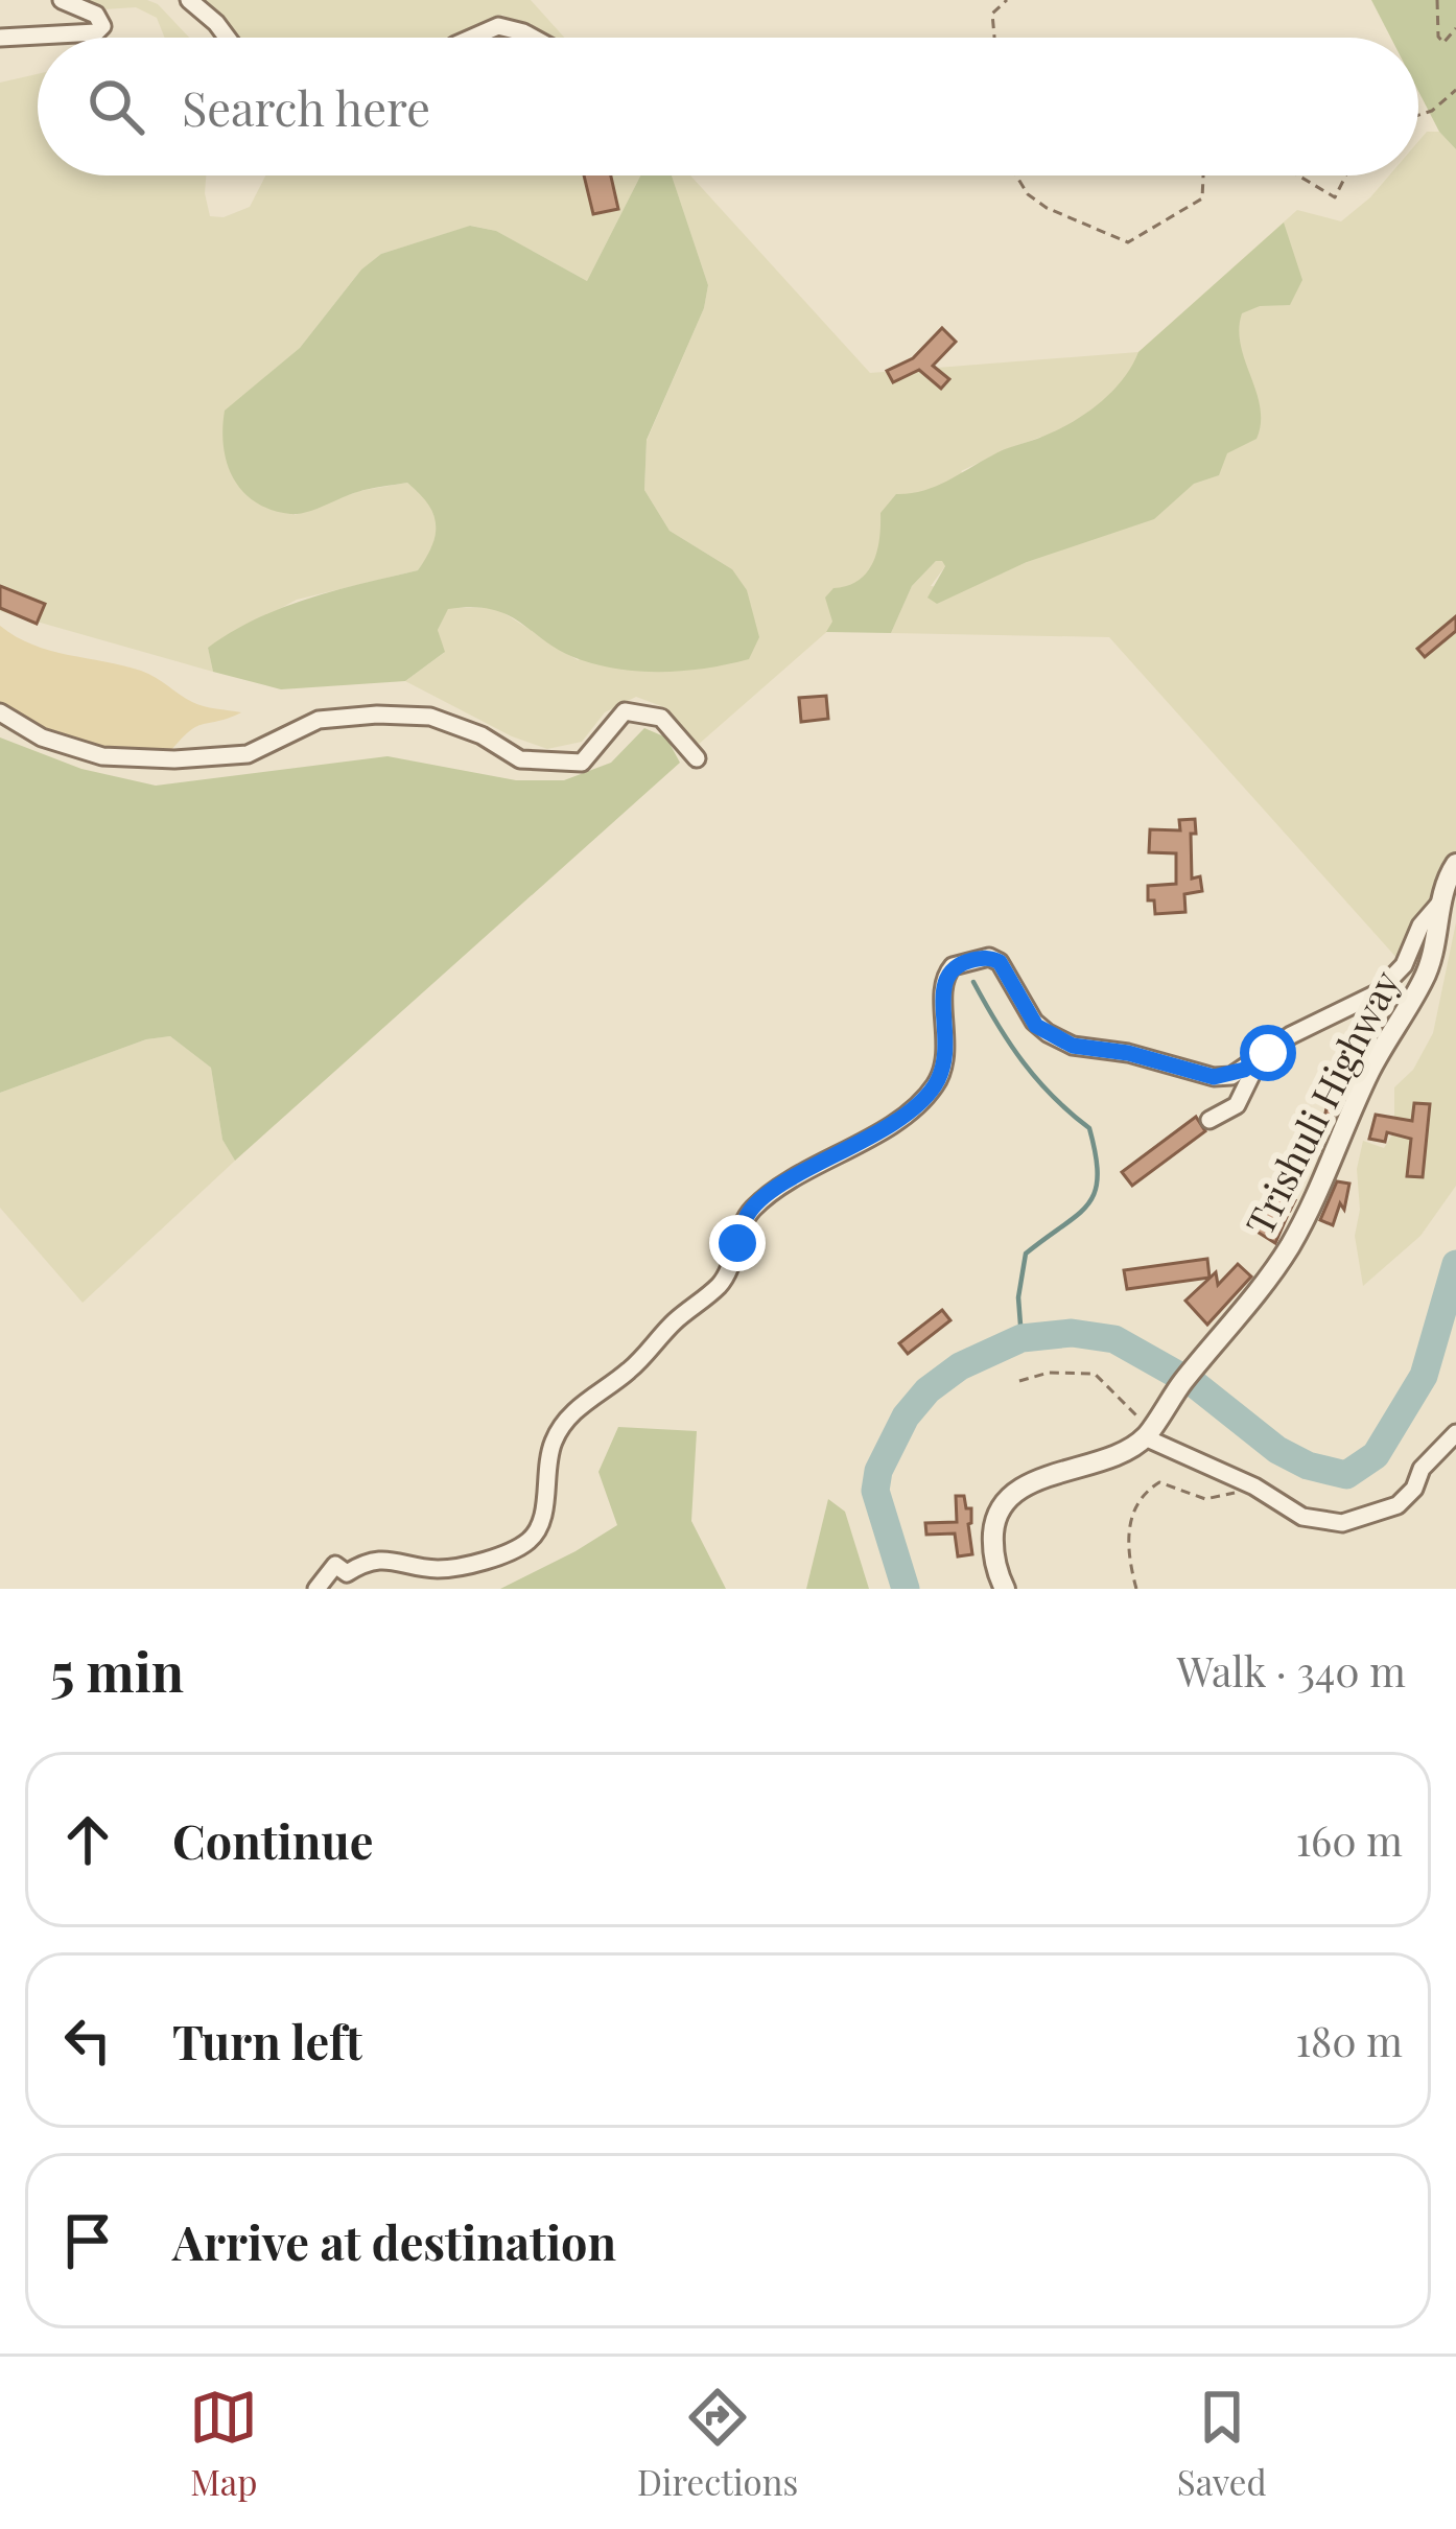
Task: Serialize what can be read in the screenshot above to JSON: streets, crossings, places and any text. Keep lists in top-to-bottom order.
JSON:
{
  "streets": {
    "street": ["Trishuli Highway"]
  },
  "page": {
    "search": "Search here",
    "heading": ["5 min", "Walk · 340 m"],
    "list": [
      ["Continue", "160 m"],
      ["Turn left", "180 m"],
      "Arrive at destination"
    ],
    "nav": ["Map", "Directions", "Saved"]
  }
}
